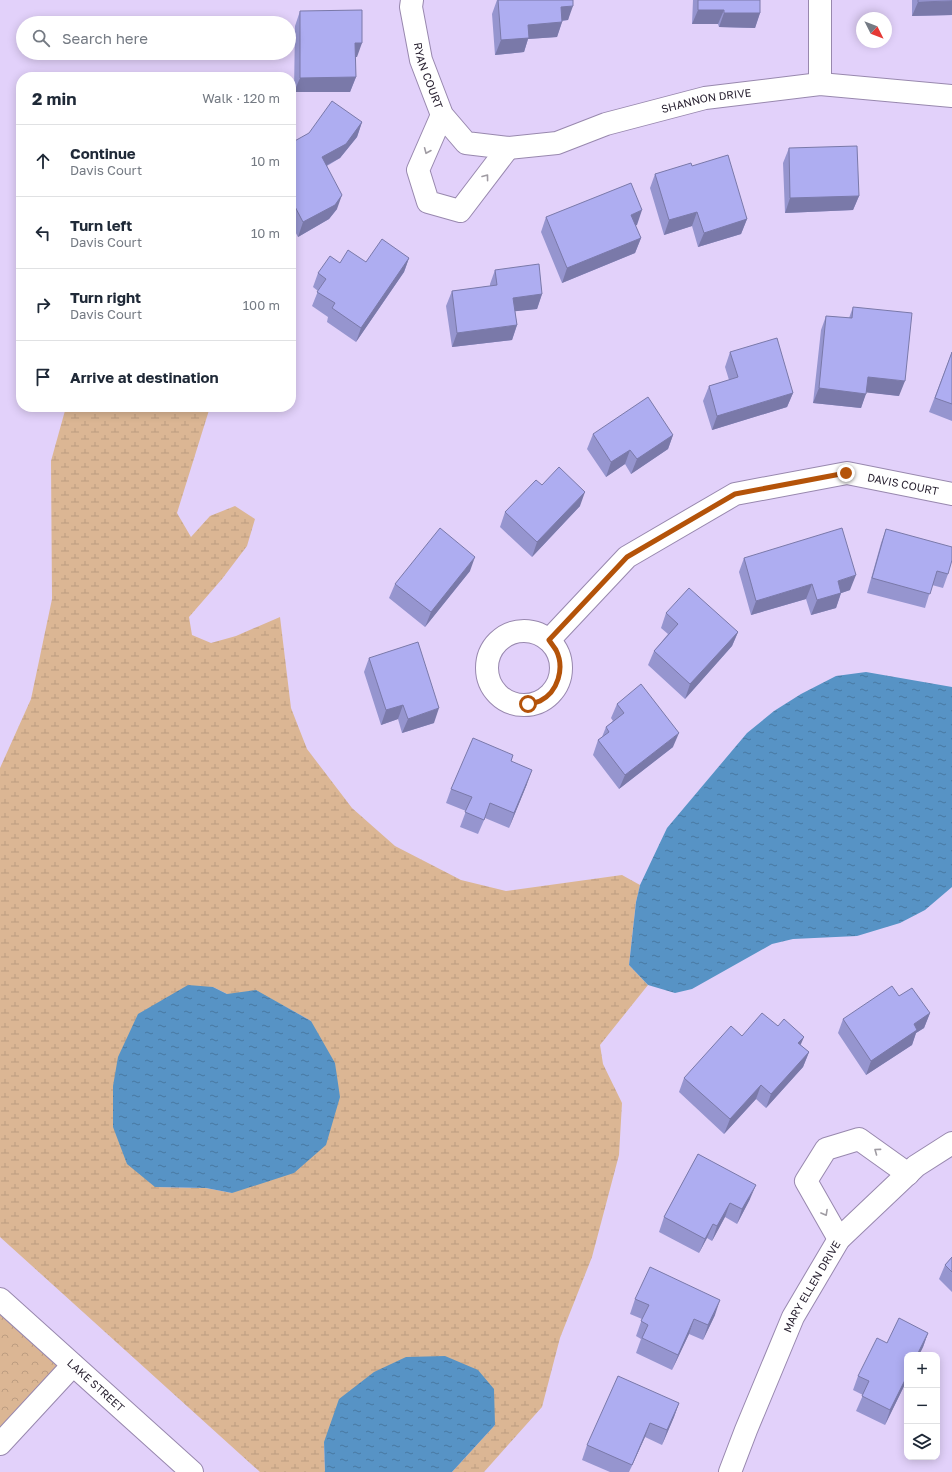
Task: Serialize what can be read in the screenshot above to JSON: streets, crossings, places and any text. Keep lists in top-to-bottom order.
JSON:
{
  "streets": {
    "street": [
      "RYAN COURT",
      "SHANNON DRIVE",
      "DAVIS COURT",
      "MARY ELLEN DRIVE",
      "LAKE STREET"
    ]
  },
  "crossings": [
    ["RYAN COURT", "SHANNON DRIVE"]
  ],
  "north": "bottom right",
  "page": {
    "search": "Search here",
    "heading": ["2 min", "Walk · 120 m"],
    "list": [
      ["Continue", "Davis Court", "10 m"],
      ["Turn left", "Davis Court", "10 m"],
      ["Turn right", "Davis Court", "100 m"],
      "Arrive at destination"
    ],
    "map_buttons": ["+", "−"]
  }
}
